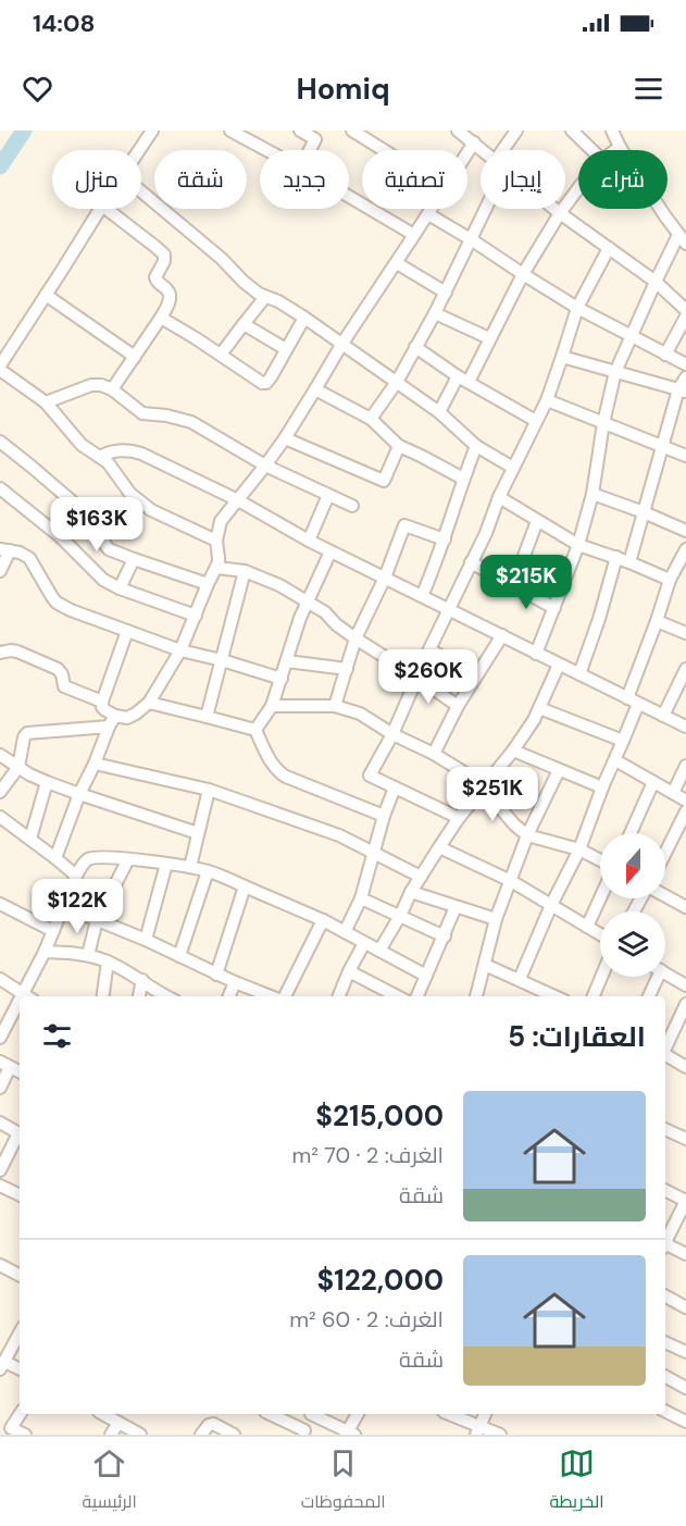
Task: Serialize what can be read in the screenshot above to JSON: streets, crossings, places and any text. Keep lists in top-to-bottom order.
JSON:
{
  "north": "bottom",
  "page": {
    "status": "14:08",
    "header": "Homiq",
    "chip": [
      "شراء",
      "إيجار",
      "تصفية",
      "جديد",
      "شقة",
      "منزل"
    ],
    "price": [
      "$163K",
      "$215K",
      "$260K",
      "$251K",
      "$122K"
    ],
    "heading": "العقارات: 5",
    "list": [
      {
        "name": "$215,000",
        "note": "الغرف: 2 · 70 m² · شقة"
      },
      {
        "name": "$122,000",
        "note": "الغرف: 2 · 60 m² · شقة"
      }
    ],
    "tabs": ["الخريطة", "المحفوظات", "الرئيسية"]
  }
}
